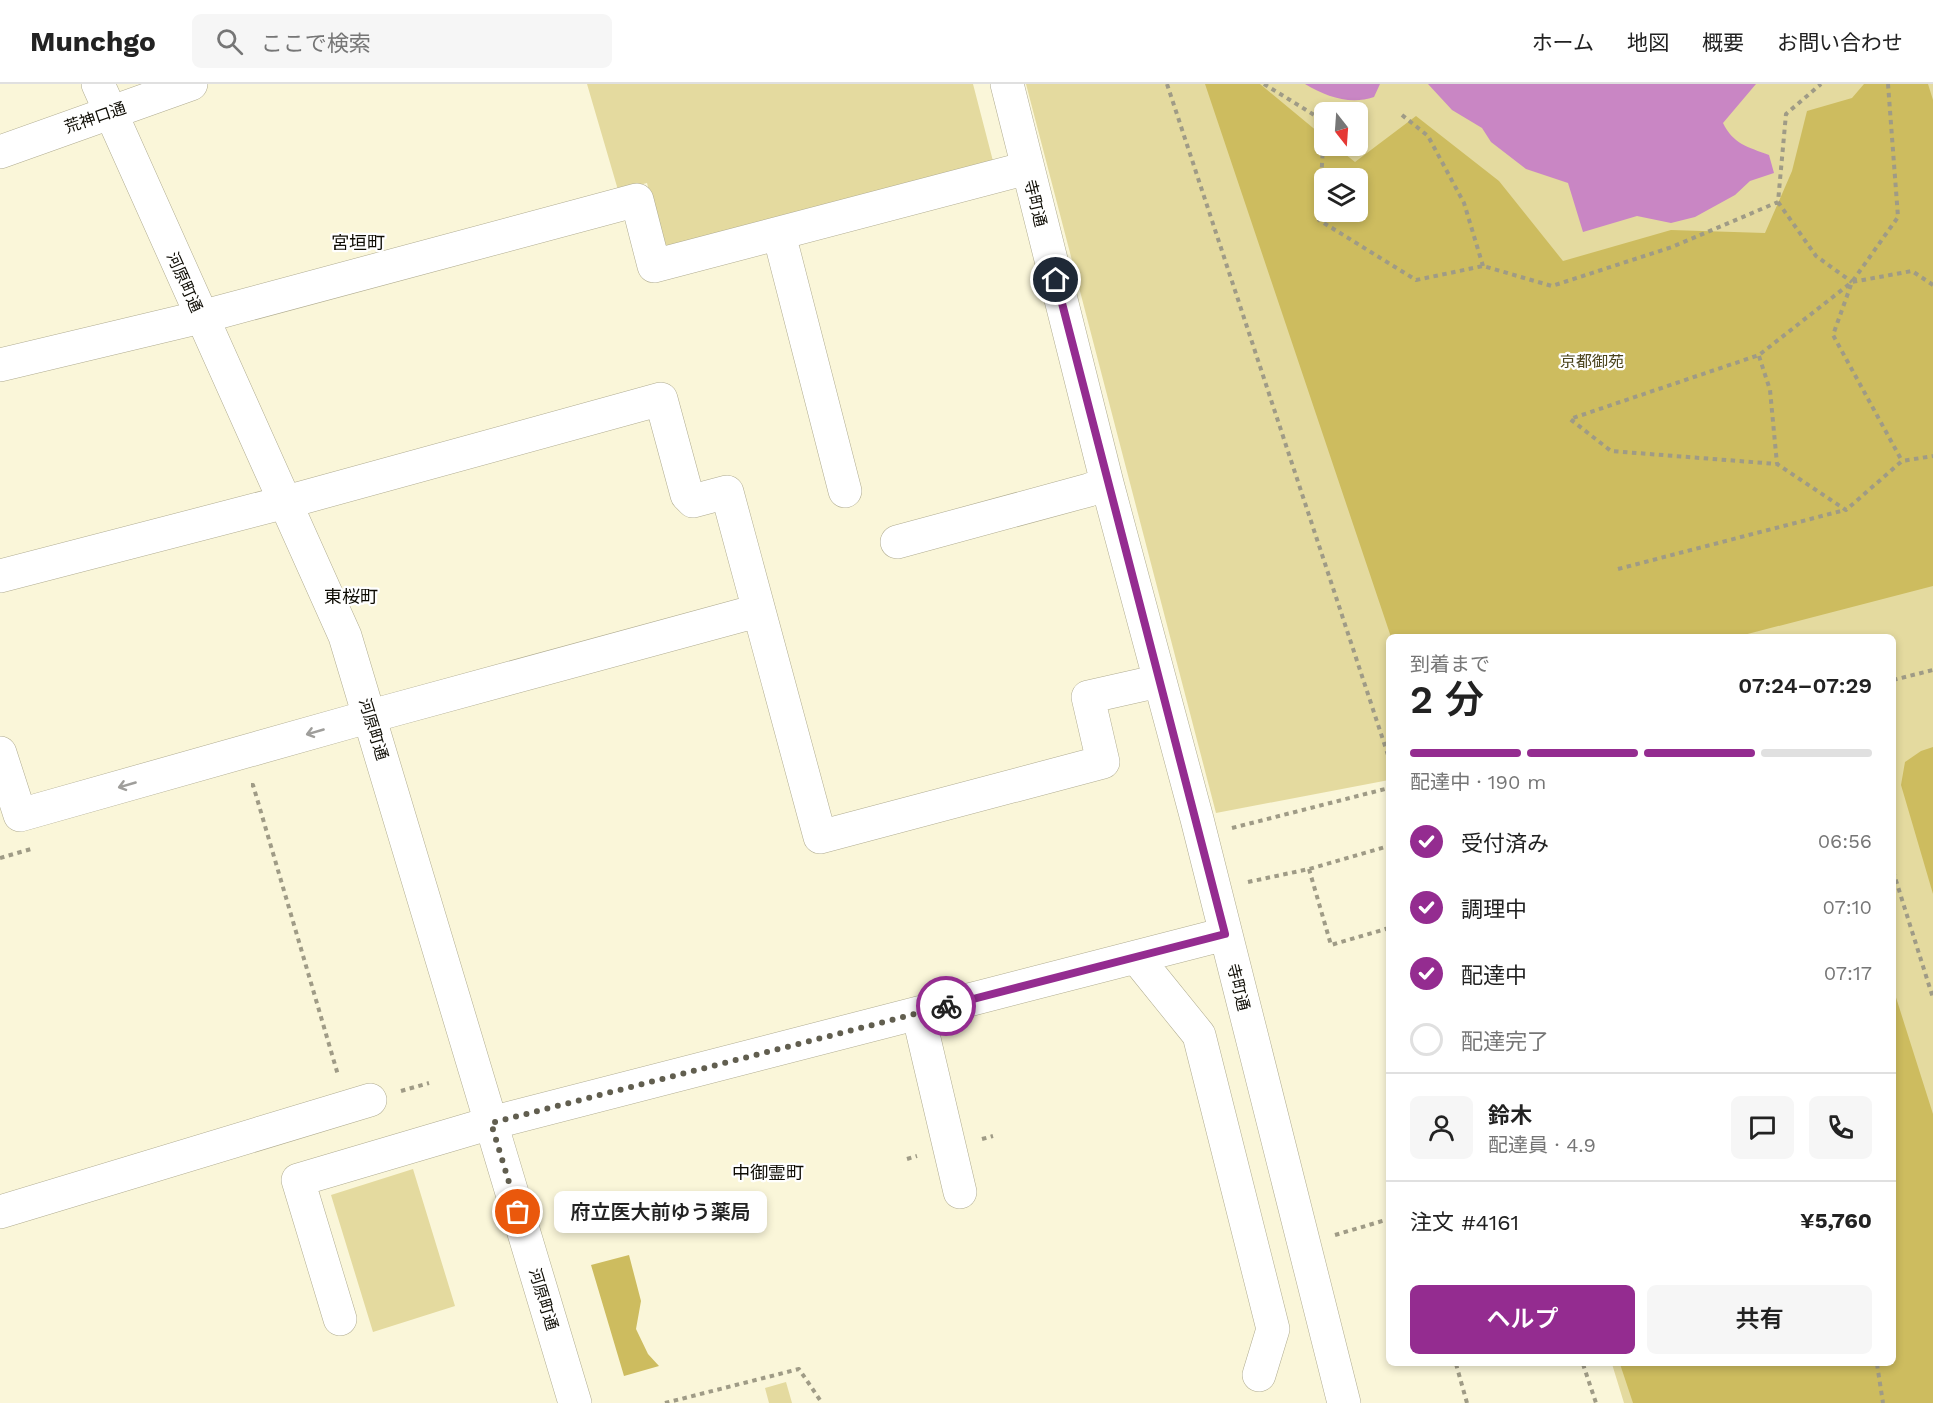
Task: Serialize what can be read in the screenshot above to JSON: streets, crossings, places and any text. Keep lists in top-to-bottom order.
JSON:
{
  "streets": {
    "street": ["荒神口通", "寺町通", "河原町通"]
  },
  "crossings": [
    ["荒神口通", "河原町通"]
  ],
  "districts": ["宮垣町", "東桜町", "中御霊町"],
  "parks": ["京都御苑"],
  "places": ["府立医大前ゆう薬局"],
  "north": "bottom",
  "page": {
    "header": "Munchgo",
    "search": "ここで検索",
    "nav": [
      "ホーム",
      "地図",
      "概要",
      "お問い合わせ"
    ],
    "heading": ["2 分", "到着まで", "07:24–07:29"],
    "panel": [
      "鈴木",
      "配達員 · 4.9",
      "注文 #4161",
      "¥5,760"
    ],
    "bar": "配達中 · 190 m",
    "list": [
      ["受付済み", "06:56"],
      ["調理中", "07:10"],
      ["配達中", "07:17"],
      "配達完了"
    ],
    "bubble": "府立医大前ゆう薬局",
    "buttons": ["ヘルプ", "共有"]
  }
}
